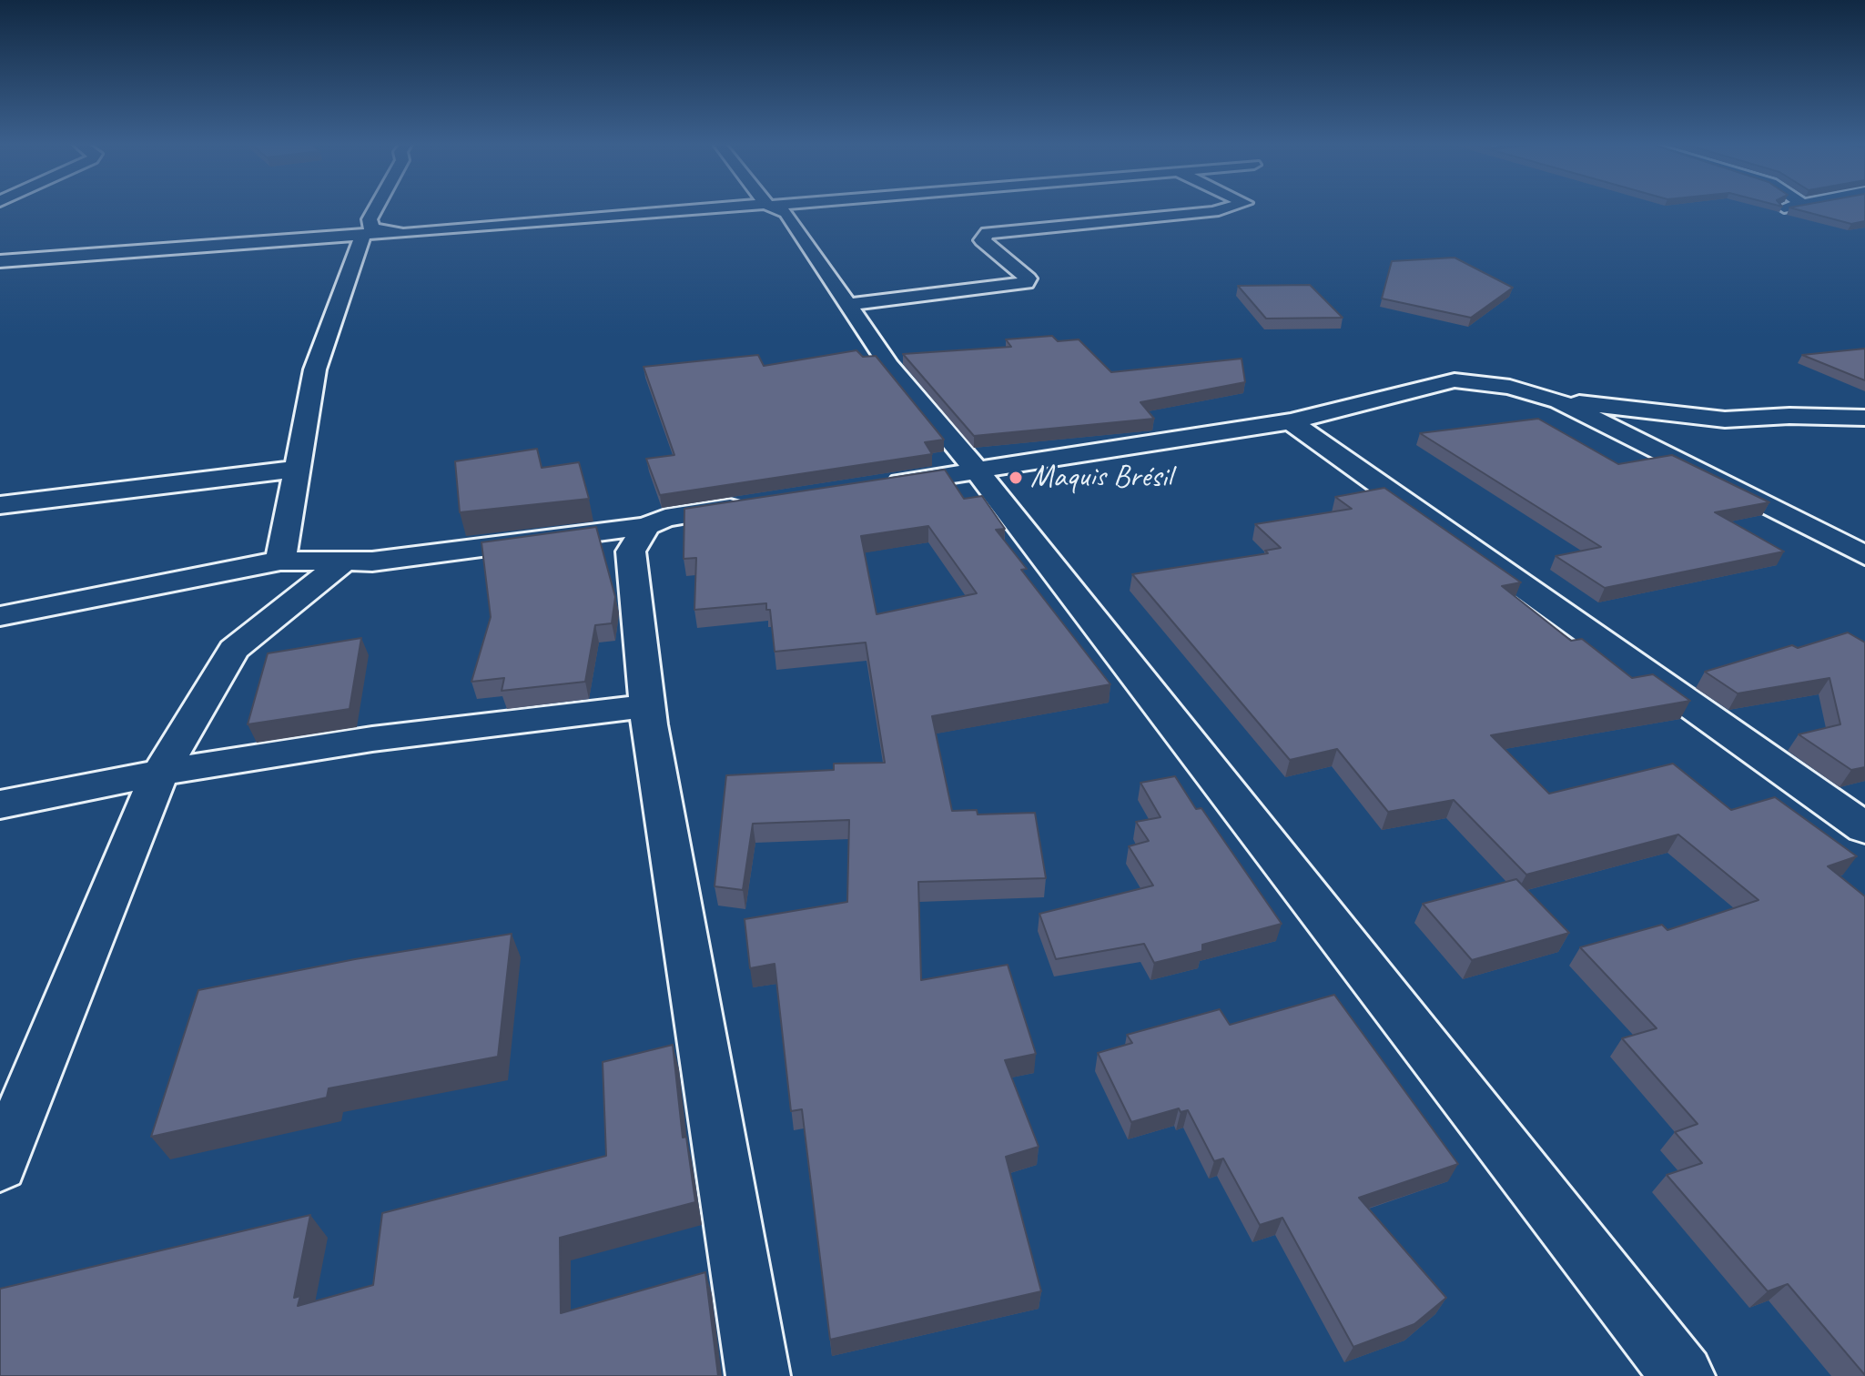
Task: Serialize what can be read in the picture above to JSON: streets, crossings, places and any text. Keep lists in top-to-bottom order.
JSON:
{
  "places": ["Maquis Brésil"]
}
